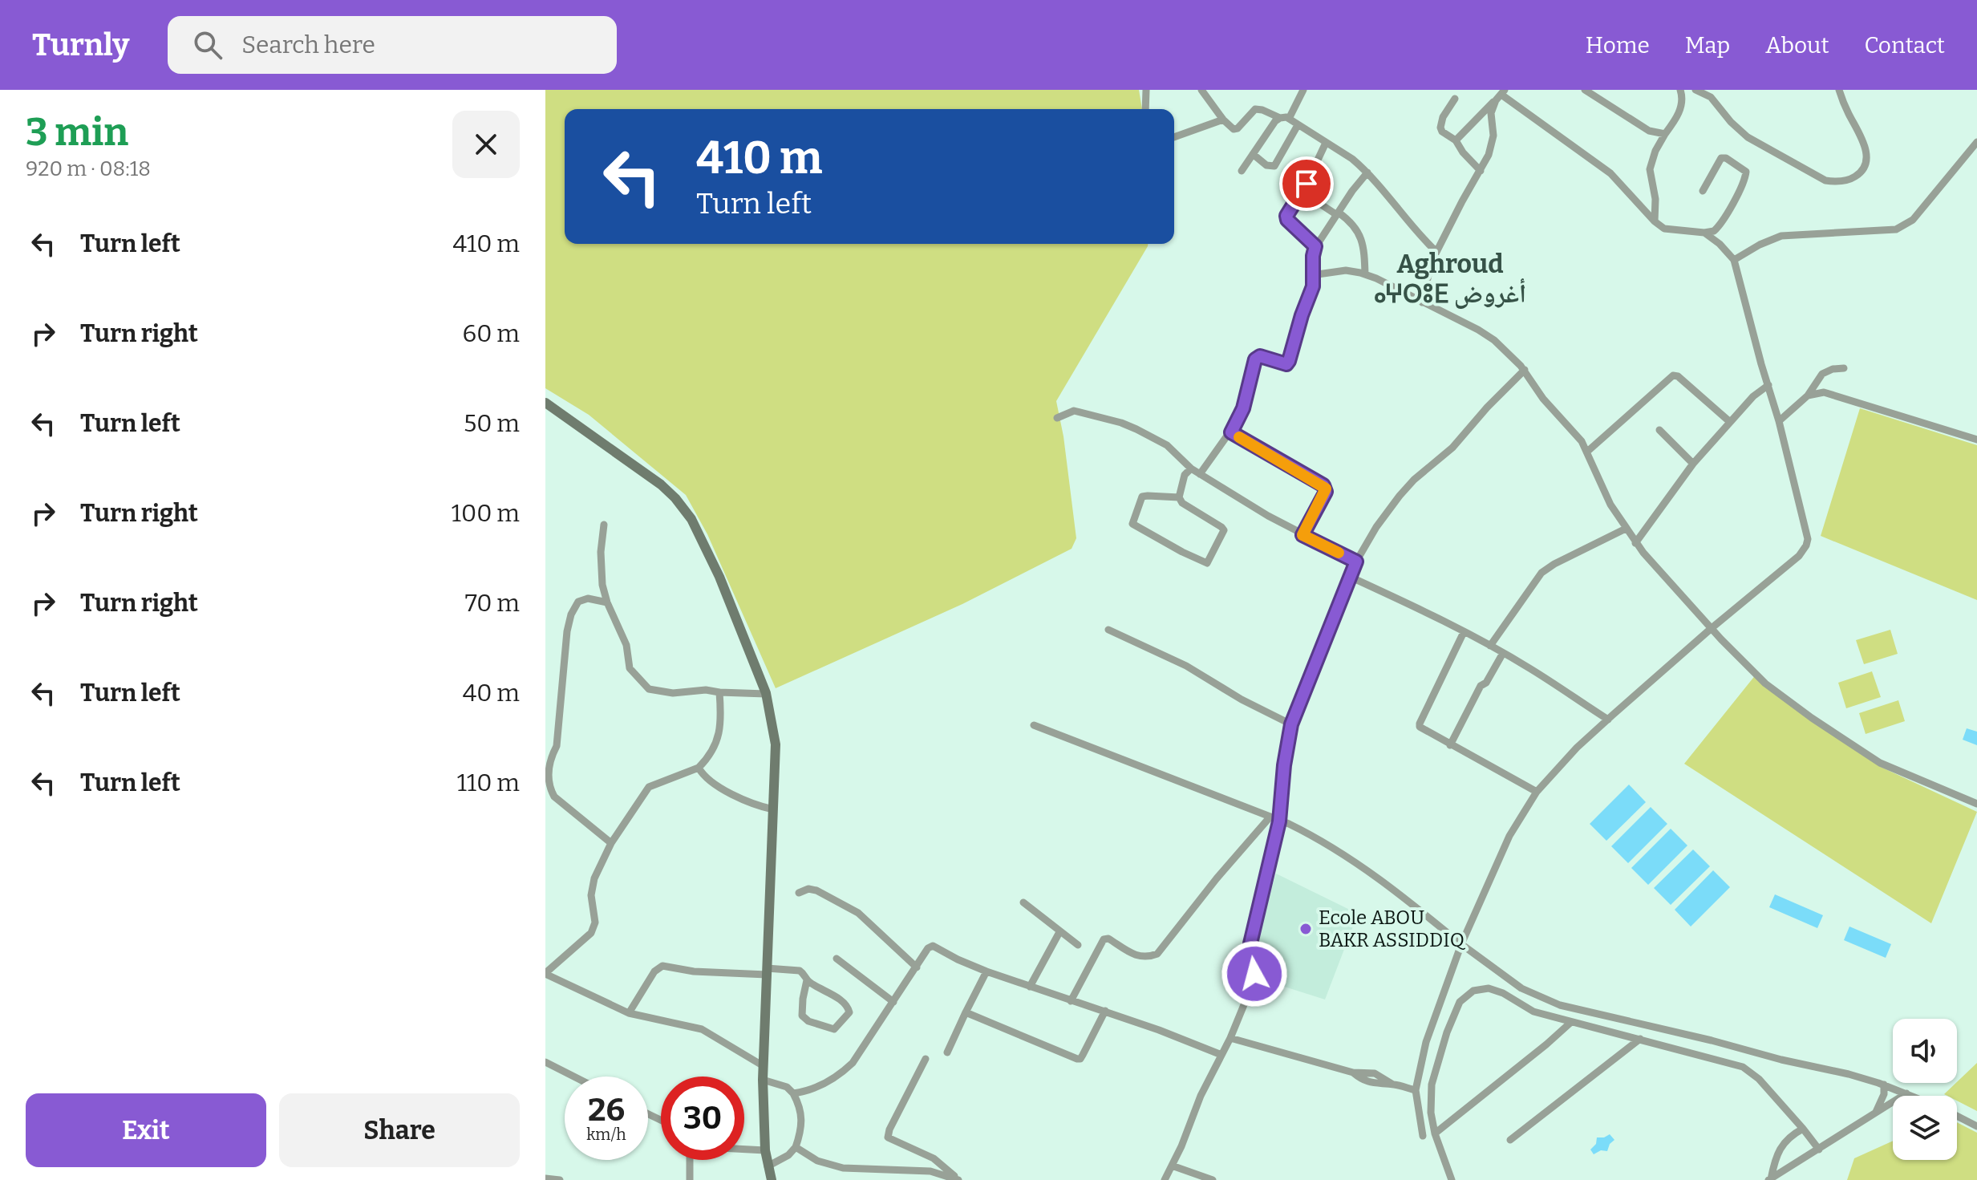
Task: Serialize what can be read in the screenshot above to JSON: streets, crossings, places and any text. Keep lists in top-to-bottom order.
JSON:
{
  "districts": ["Aghroud ⴰⵖⵔⵓⴹ أغروض"],
  "places": ["Ecole ABOU BAKR ASSIDDIQ"],
  "page": {
    "header": "Turnly",
    "search": "Search here",
    "nav": [
      "Home",
      "Map",
      "About",
      "Contact"
    ],
    "heading": ["3 min", "920 m · 08:18"],
    "turn": ["410 m", "Turn left"],
    "list": [
      {
        "name": "Turn left",
        "value": "410 m"
      },
      {
        "name": "Turn right",
        "value": "60 m"
      },
      {
        "name": "Turn left",
        "value": "50 m"
      },
      {
        "name": "Turn right",
        "value": "100 m"
      },
      {
        "name": "Turn right",
        "value": "70 m"
      },
      {
        "name": "Turn left",
        "value": "40 m"
      },
      {
        "name": "Turn left",
        "value": "110 m"
      }
    ],
    "speed": "26 km/h",
    "limit": "30",
    "buttons": ["Exit", "Share"]
  }
}
